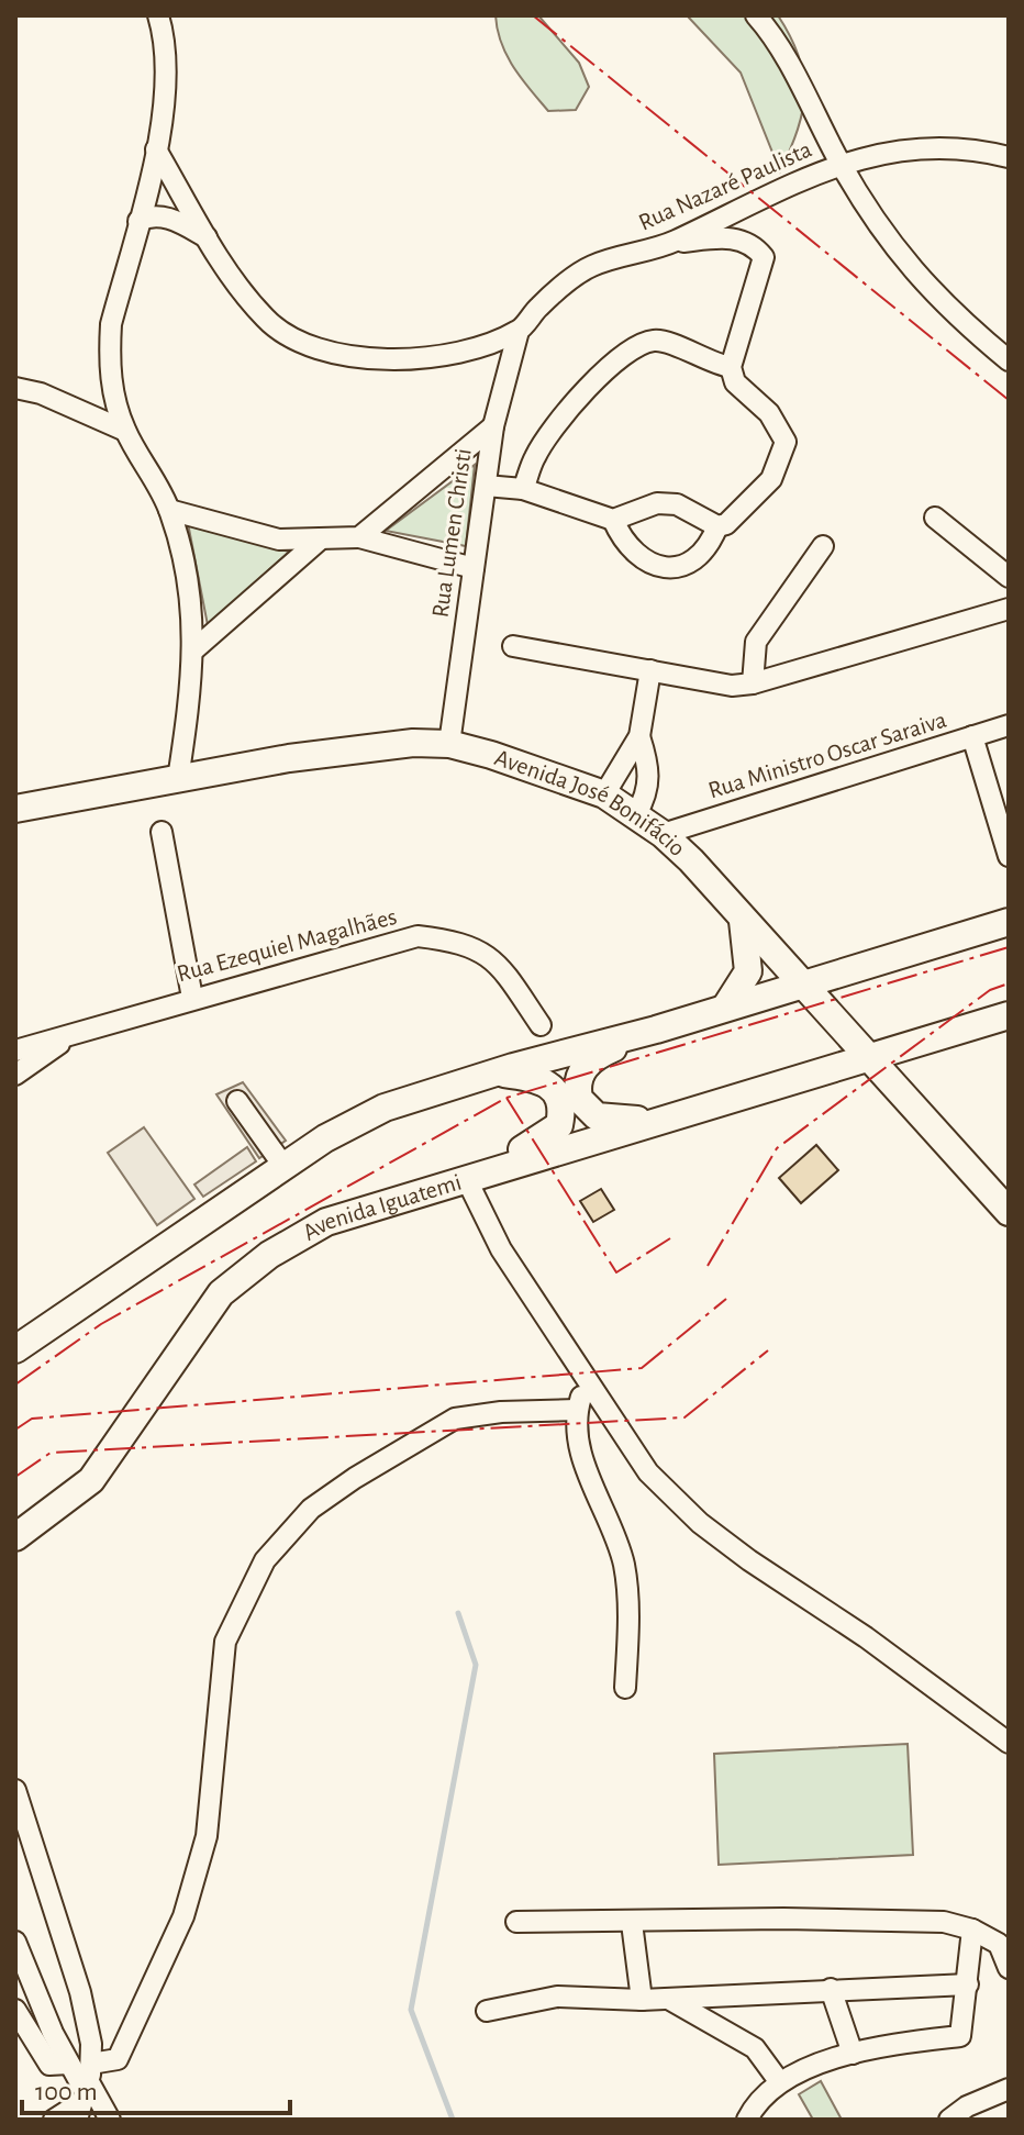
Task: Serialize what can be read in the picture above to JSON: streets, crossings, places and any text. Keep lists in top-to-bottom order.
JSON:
{
  "streets": {
    "main road": ["Avenida José Bonifácio", "Avenida Iguatemi"],
    "street": [
      "Rua Nazaré Paulista",
      "Rua Lumen Christi",
      "Rua Ministro Oscar Saraiva",
      "Rua Ezequiel Magalhães"
    ]
  },
  "crossings": [
    ["Rua Nazaré Paulista", "Rua Lumen Christi"],
    ["Rua Lumen Christi", "Avenida José Bonifácio"],
    ["Rua Ministro Oscar Saraiva", "Avenida José Bonifácio"],
    ["Avenida José Bonifácio", "Avenida Iguatemi"]
  ],
  "scale_bar": "100 m"
}
